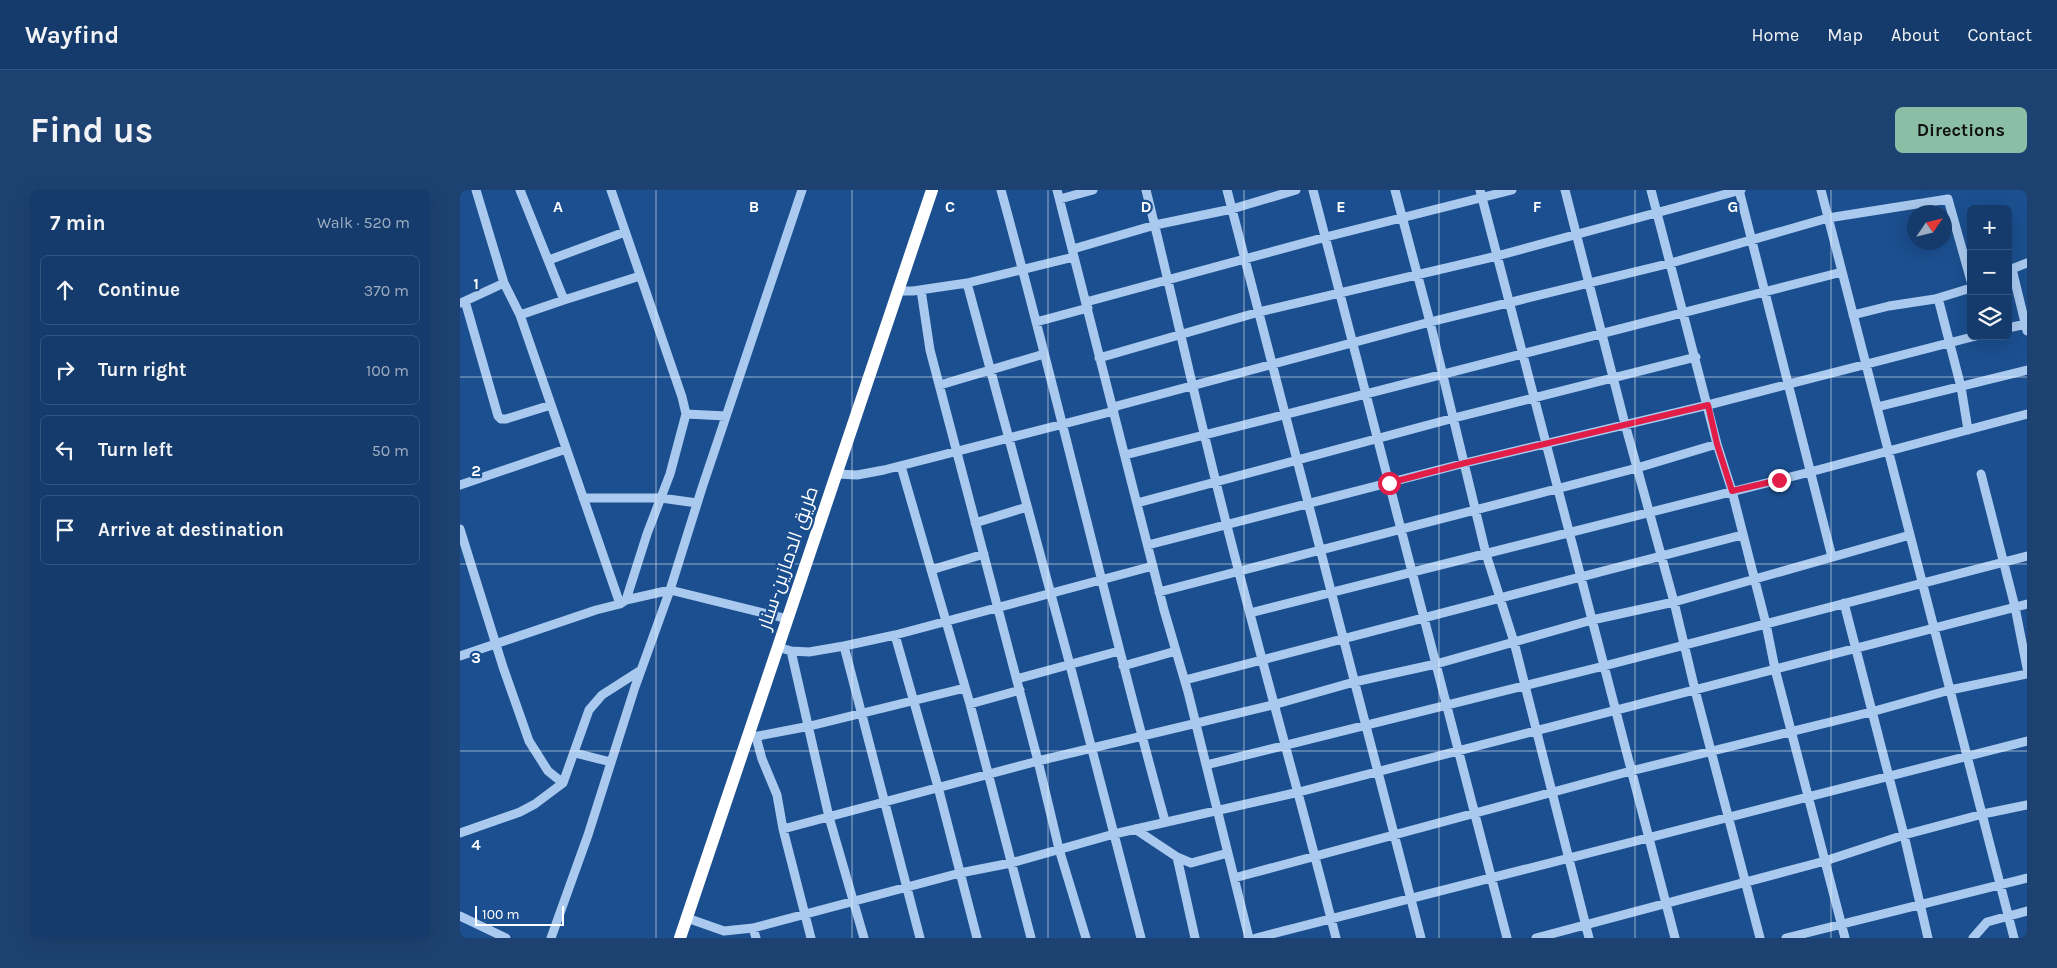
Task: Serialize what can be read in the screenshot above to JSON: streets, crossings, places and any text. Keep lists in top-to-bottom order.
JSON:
{
  "streets": {
    "highway": ["طريق الدمازين-سنار"]
  },
  "scale_bar": "100 m",
  "north": "top right",
  "page": {
    "header": "Wayfind",
    "nav": [
      "Home",
      "Map",
      "About",
      "Contact"
    ],
    "buttons": "Directions",
    "title": "Find us",
    "heading": ["7 min", "Walk · 520 m"],
    "map_buttons": ["+", "−"],
    "list": [
      ["Continue", "370 m"],
      ["Turn right", "100 m"],
      ["Turn left", "50 m"],
      "Arrive at destination"
    ],
    "scale": "100 m"
  },
  "grid": {
    "columns": [
      "A",
      "B",
      "C",
      "D",
      "E",
      "F",
      "G"
    ],
    "rows": [
      "1",
      "2",
      "3",
      "4"
    ]
  }
}
